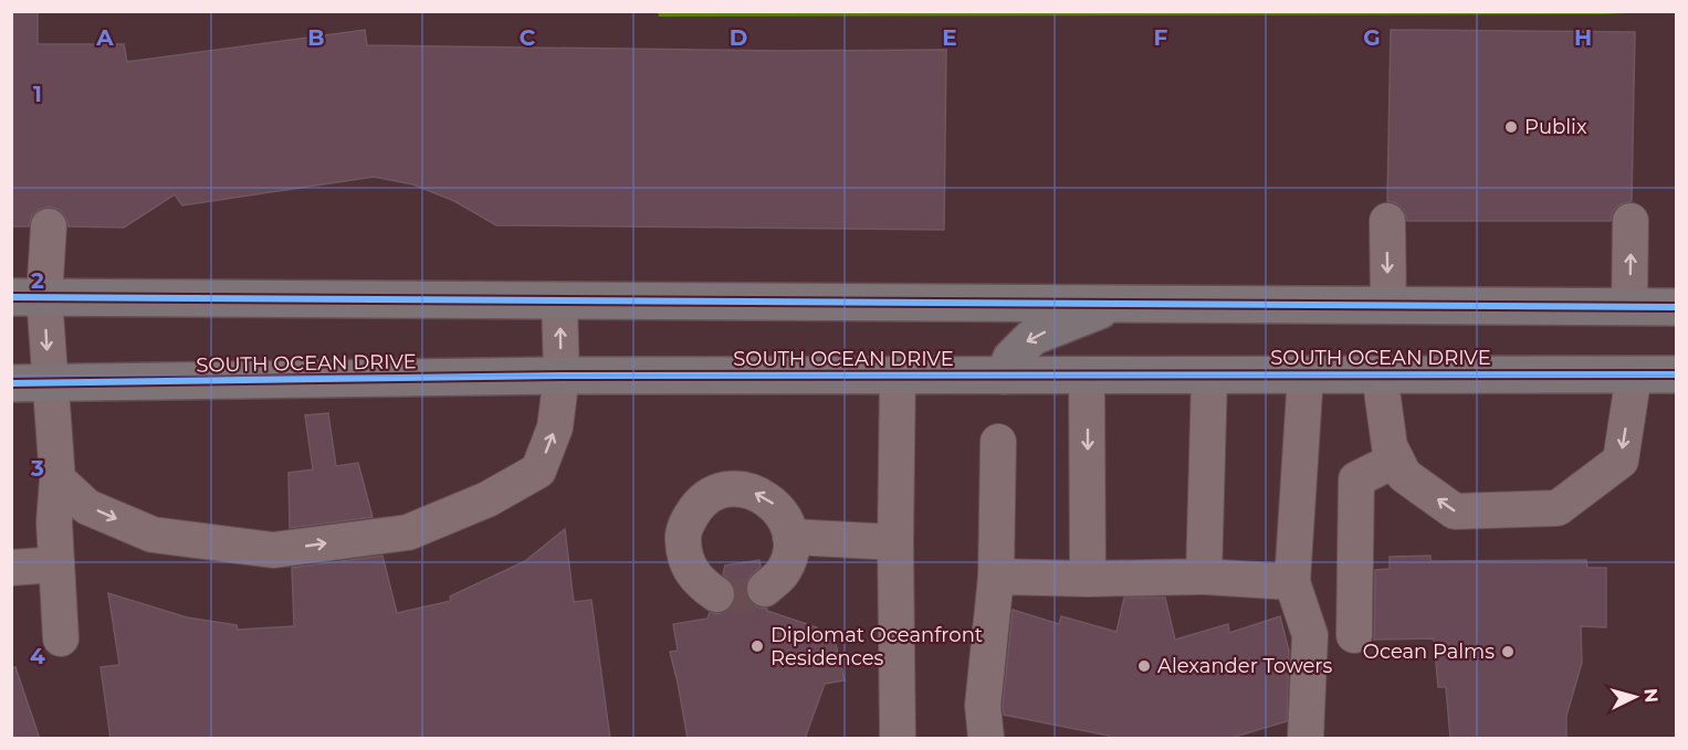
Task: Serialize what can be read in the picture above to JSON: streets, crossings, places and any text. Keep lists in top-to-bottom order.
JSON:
{
  "streets": {
    "main road": ["SOUTH OCEAN DRIVE"]
  },
  "places": [
    "Publix",
    "Diplomat Oceanfront Residences",
    "Ocean Palms",
    "Alexander Towers"
  ],
  "north": "right",
  "grid": {
    "columns": [
      "A",
      "B",
      "C",
      "D",
      "E",
      "F",
      "G",
      "H"
    ],
    "rows": [
      "1",
      "2",
      "3",
      "4"
    ]
  }
}
